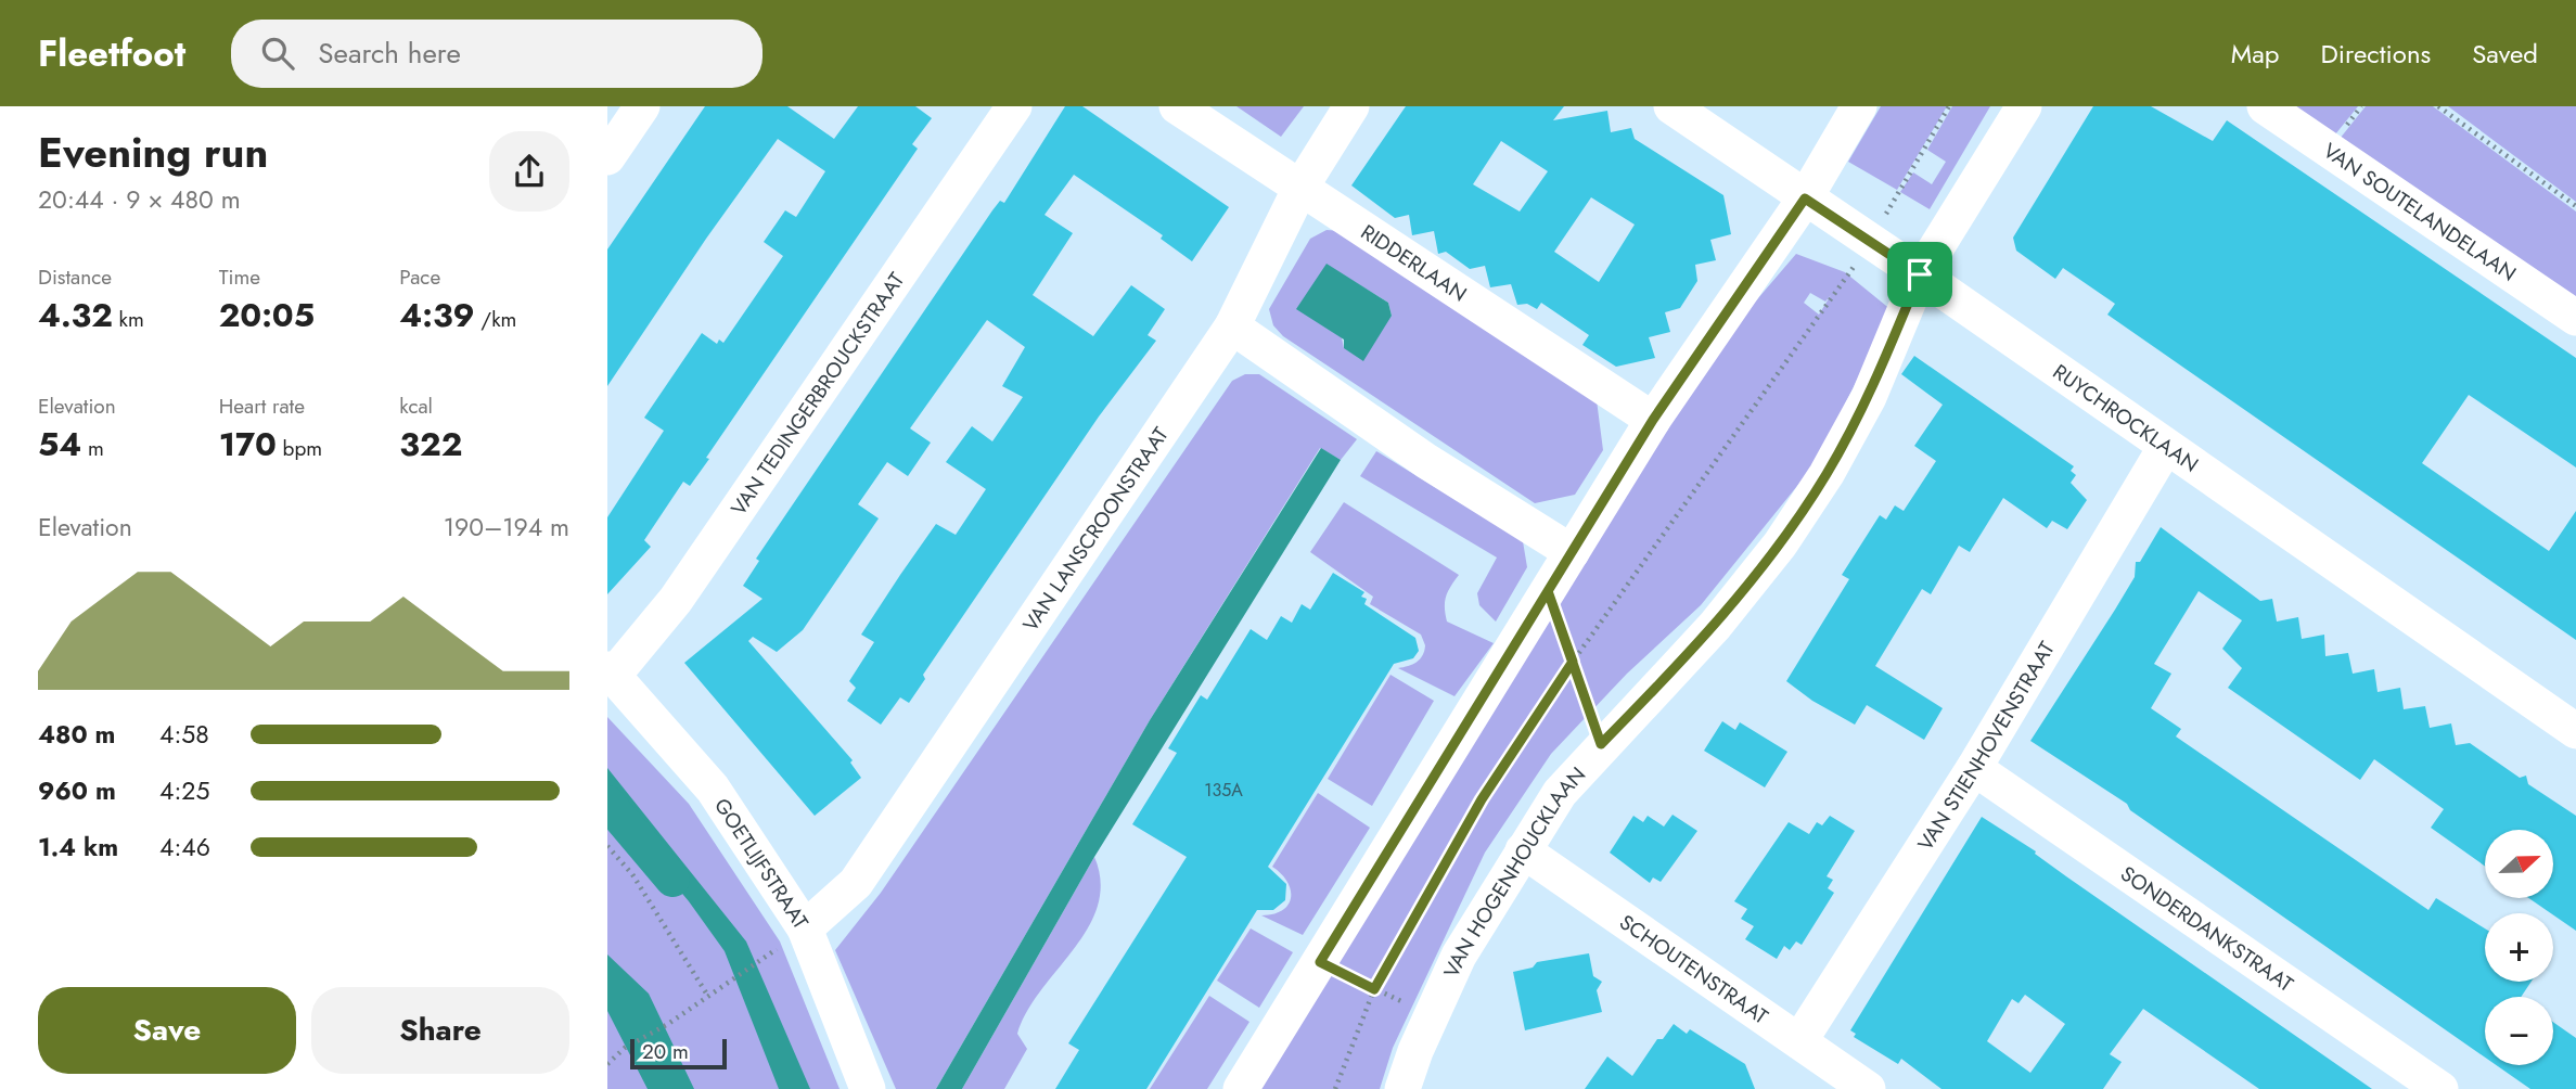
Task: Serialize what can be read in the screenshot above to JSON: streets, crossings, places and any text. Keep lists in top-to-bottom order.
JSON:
{
  "streets": {
    "street": [
      "VAN SOUTELANDELAAN",
      "RIDDERLAAN",
      "VAN TEDINGERBROUCKSTRAAT",
      "RUYCHROCKLAAN",
      "VAN LANSCROONSTRAAT",
      "VAN STIENHOVENSTRAAT",
      "GOETLIJFSTRAAT",
      "VAN HOGENHOUCKLAAN",
      "SONDERDANKSTRAAT",
      "SCHOUTENSTRAAT"
    ]
  },
  "crossings": [
    ["RIDDERLAAN", "VAN LANSCROONSTRAAT"],
    ["VAN TEDINGERBROUCKSTRAAT", "GOETLIJFSTRAAT"],
    ["RUYCHROCKLAAN", "VAN STIENHOVENSTRAAT"],
    ["RUYCHROCKLAAN", "VAN HOGENHOUCKLAAN"],
    ["VAN LANSCROONSTRAAT", "GOETLIJFSTRAAT"],
    ["VAN STIENHOVENSTRAAT", "SONDERDANKSTRAAT"],
    ["VAN STIENHOVENSTRAAT", "SCHOUTENSTRAAT"],
    ["VAN HOGENHOUCKLAAN", "SCHOUTENSTRAAT"]
  ],
  "house_numbers": ["135A"],
  "scale_bar": "20 m",
  "north": "right",
  "page": {
    "header": "Fleetfoot",
    "search": "Search here",
    "nav": ["Map", "Directions", "Saved"],
    "heading": ["Evening run", "20:44 · 9 × 480 m"],
    "stats": [
      ["Distance", "4.32 km"],
      ["Time", "20:05"],
      ["Pace", "4:39 /km"],
      ["Elevation", "54 m"],
      ["Heart rate", "170 bpm"],
      ["kcal", "322"]
    ],
    "chart": ["Elevation", "190–194 m"],
    "list": [
      {
        "name": "480 m",
        "note": "4:58"
      },
      {
        "name": "960 m",
        "note": "4:25"
      },
      {
        "name": "1.4 km",
        "note": "4:46"
      }
    ],
    "map_buttons": ["+", "−"],
    "buttons": ["Save", "Share"],
    "scale": "20 m"
  }
}
